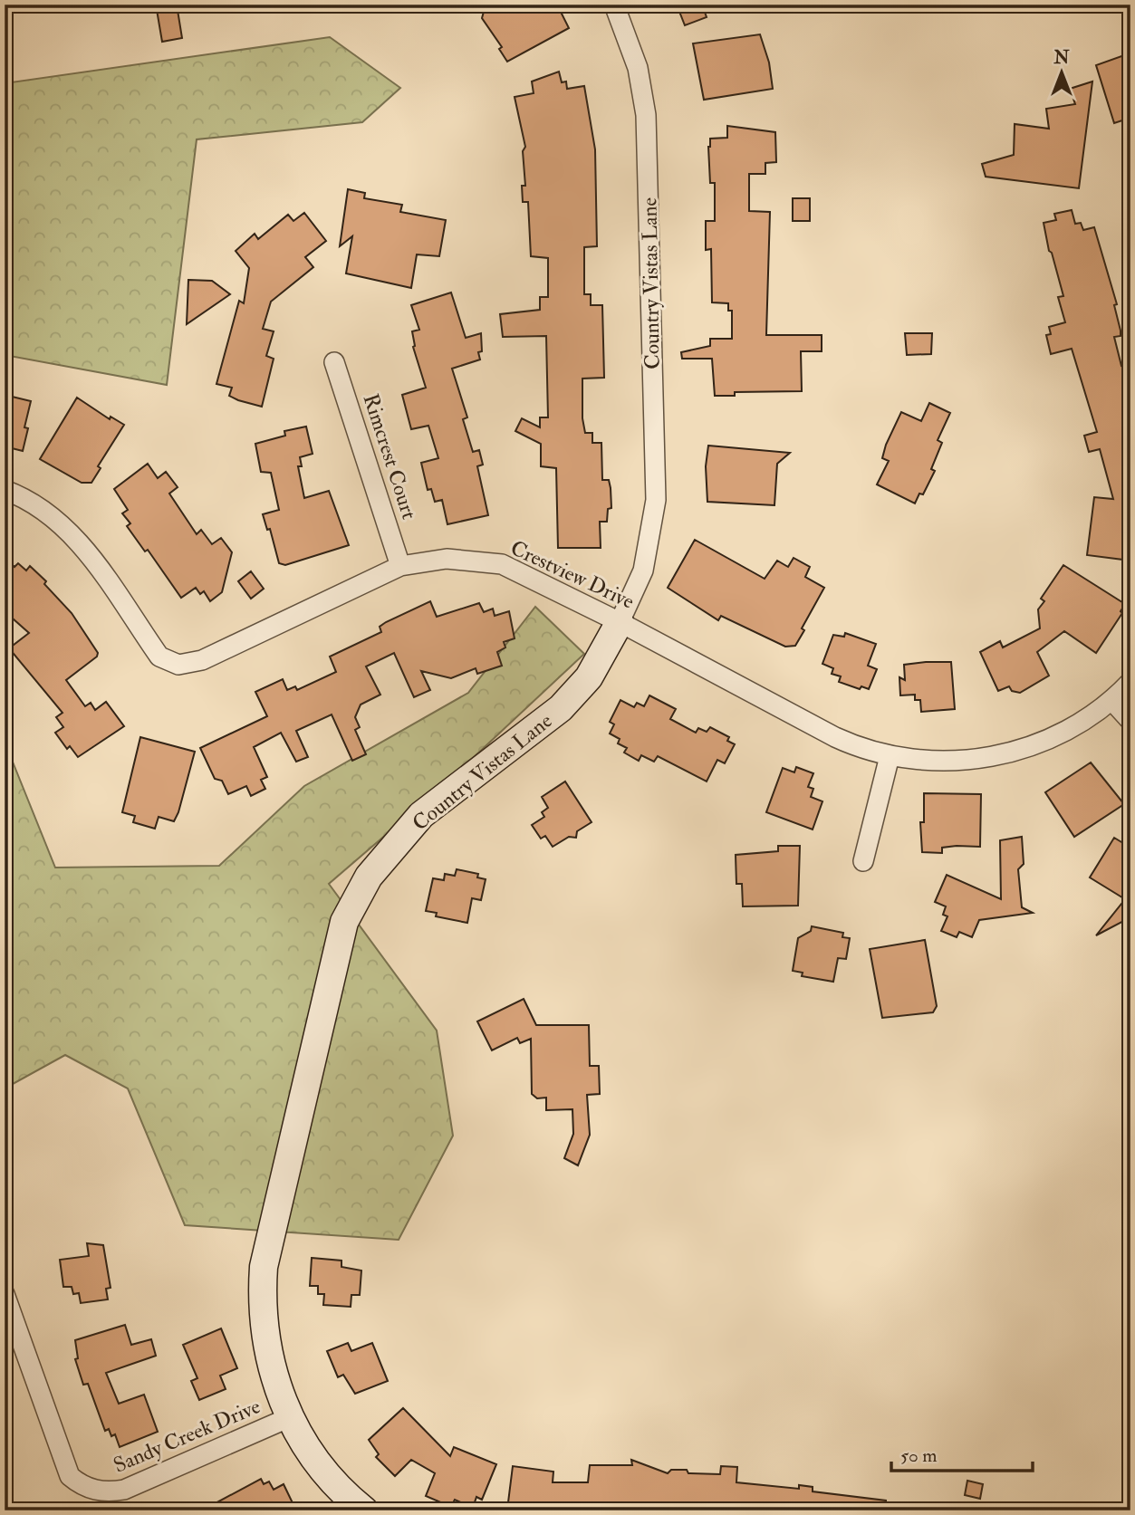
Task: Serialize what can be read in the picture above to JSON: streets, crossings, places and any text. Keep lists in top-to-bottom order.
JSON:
{
  "streets": {
    "street": [
      "Country Vistas Lane",
      "Rimcrest Court",
      "Crestview Drive",
      "Sandy Creek Drive"
    ]
  },
  "crossings": [
    ["Country Vistas Lane", "Crestview Drive"],
    ["Country Vistas Lane", "Sandy Creek Drive"],
    ["Rimcrest Court", "Crestview Drive"]
  ],
  "scale_bar": "50 m",
  "north": "top"
}
